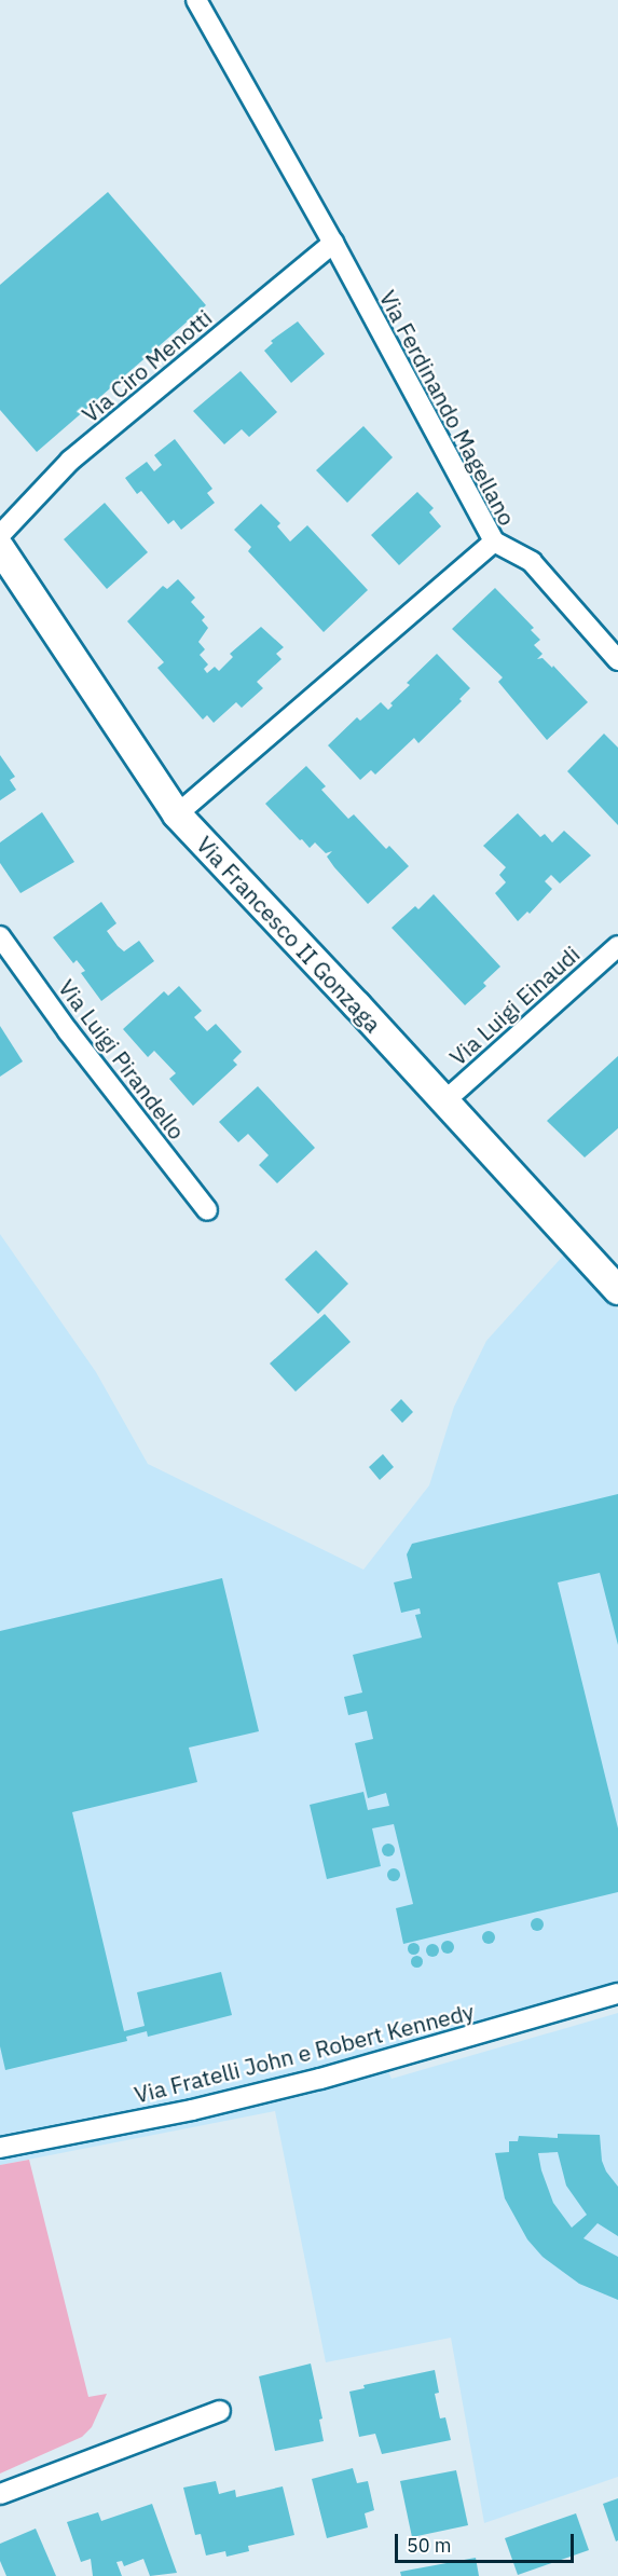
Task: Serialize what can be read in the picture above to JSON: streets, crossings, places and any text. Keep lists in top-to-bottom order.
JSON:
{
  "streets": {
    "street": [
      "Via Ciro Menotti",
      "Via Ferdinando Magellano",
      "Via Francesco II Gonzaga",
      "Via Luigi Einaudi",
      "Via Luigi Pirandello",
      "Via Fratelli John e Robert Kennedy"
    ]
  },
  "crossings": [
    ["Via Ciro Menotti", "Via Ferdinando Magellano"],
    ["Via Ferdinando Magellano", "Via Francesco II Gonzaga"],
    ["Via Francesco II Gonzaga", "Via Luigi Einaudi"]
  ],
  "scale_bar": "50 m"
}
